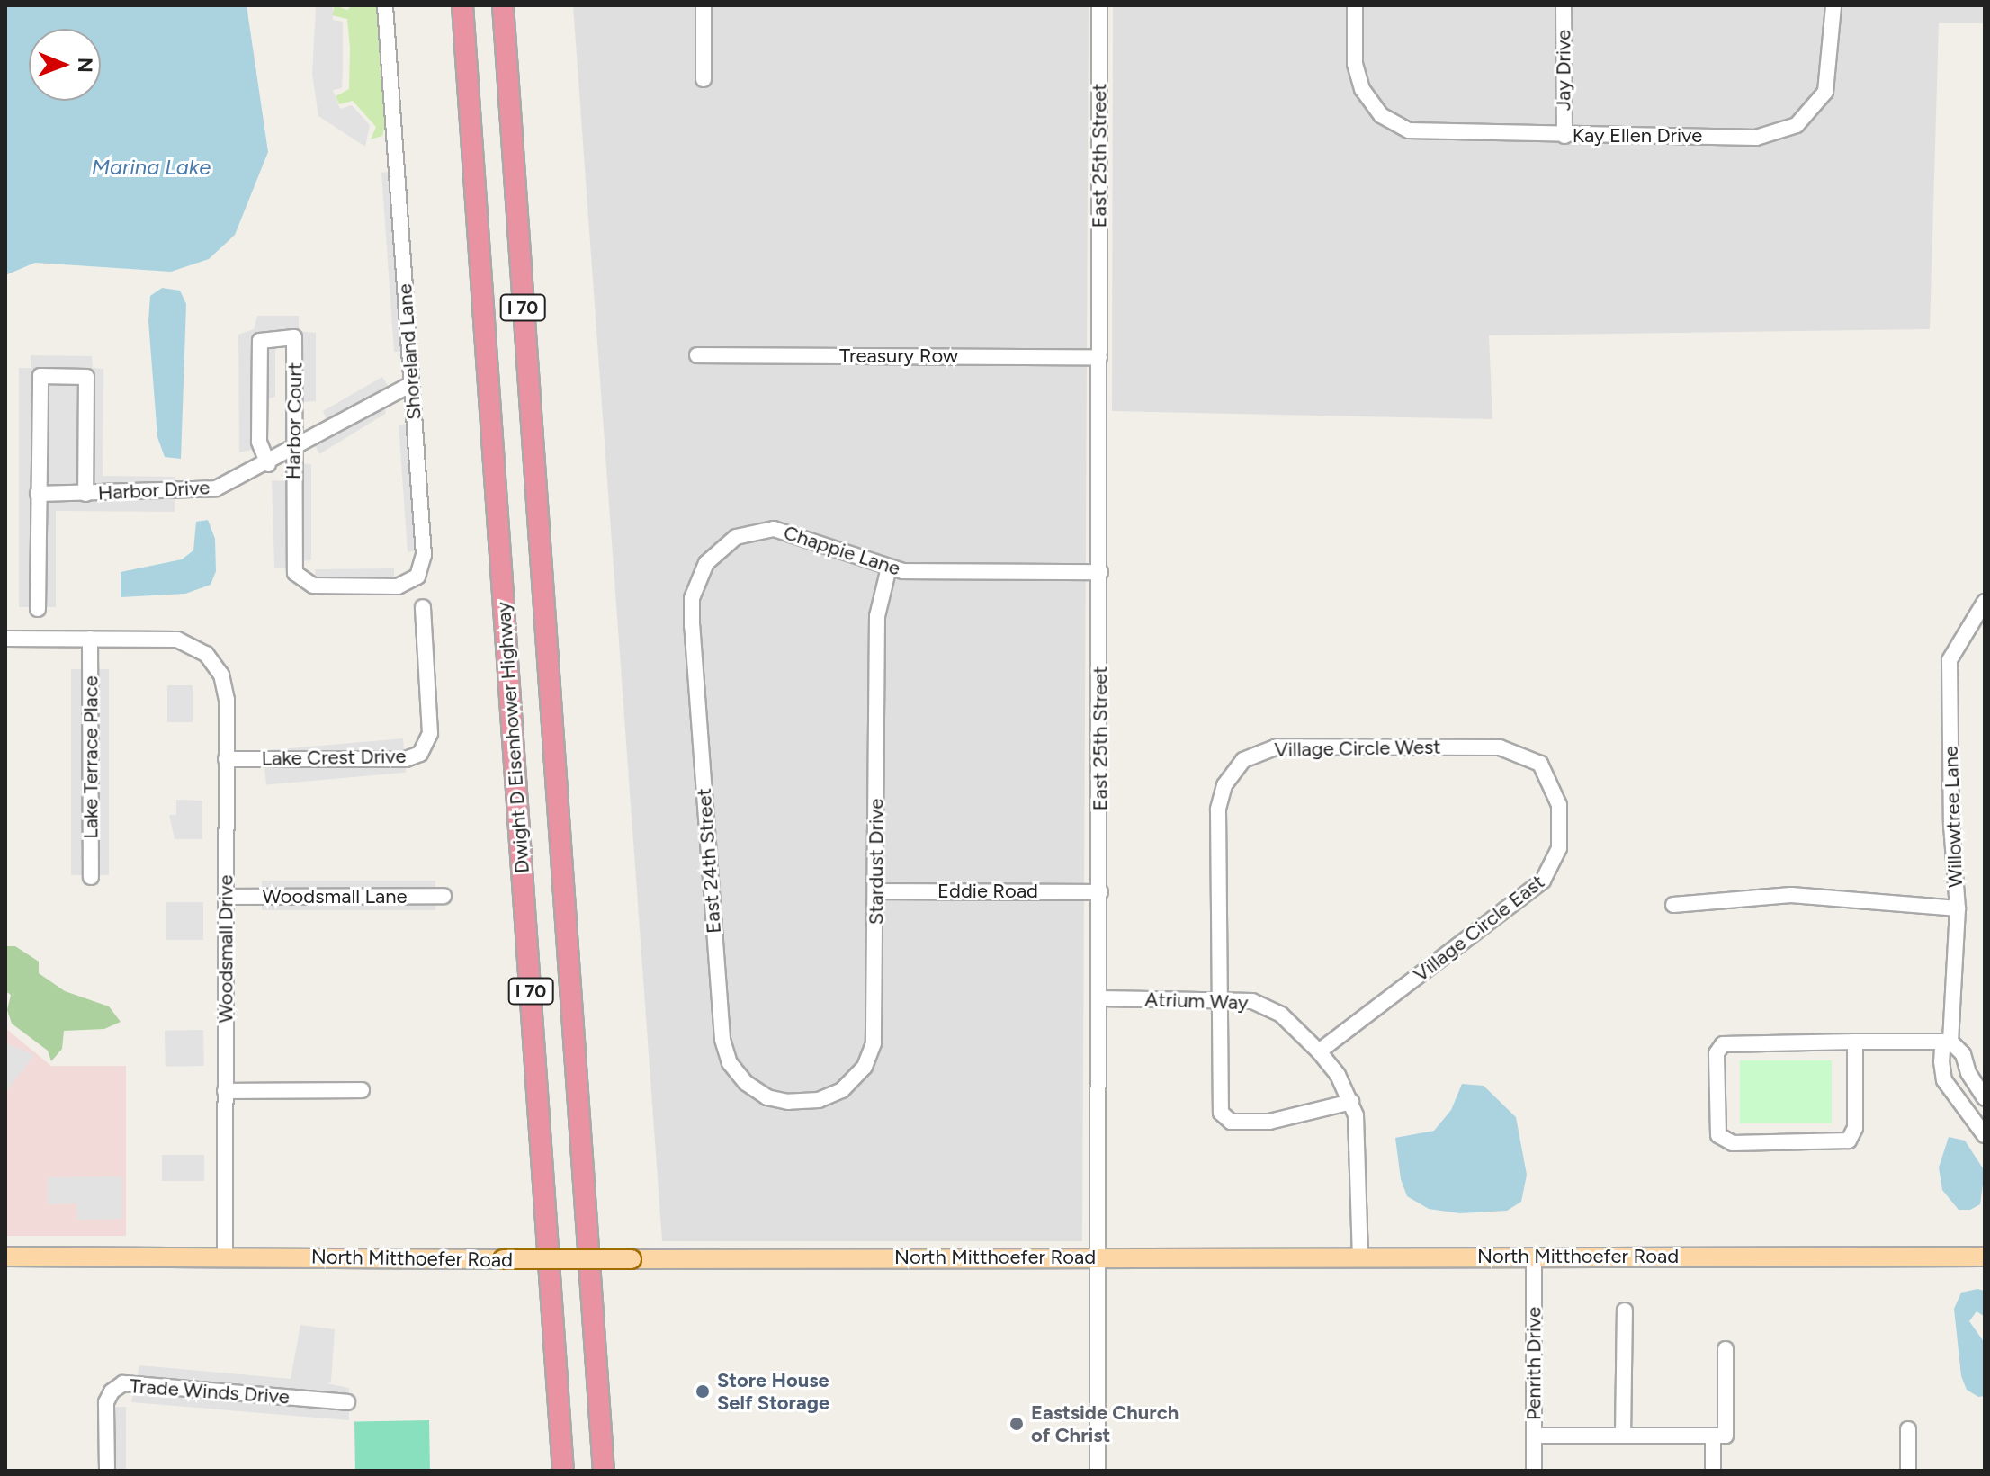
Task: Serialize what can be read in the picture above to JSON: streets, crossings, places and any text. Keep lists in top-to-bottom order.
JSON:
{
  "streets": {
    "highway": ["I 70", "Dwight D Eisenhower Highway"],
    "main road": ["North Mitthoefer Road"],
    "street": [
      "Jay Drive",
      "Kay Ellen Drive",
      "East 25th Street",
      "Shoreland Lane",
      "Treasury Row",
      "Harbor Court",
      "Harbor Drive",
      "Chappie Lane",
      "Village Circle West",
      "Lake Terrace Place",
      "Lake Crest Drive",
      "Willowtree Lane",
      "East 24th Street",
      "Stardust Drive",
      "Eddie Road",
      "Woodsmall Lane",
      "Village Circle East",
      "Woodsmall Drive",
      "Atrium Way",
      "Penrith Drive",
      "Trade Winds Drive"
    ]
  },
  "crossings": [
    ["Jay Drive", "Kay Ellen Drive"],
    ["East 25th Street", "Treasury Row"],
    ["East 25th Street", "Chappie Lane"],
    ["East 25th Street", "Eddie Road"],
    ["East 25th Street", "Atrium Way"],
    ["East 25th Street", "North Mitthoefer Road"],
    ["Shoreland Lane", "Harbor Court"],
    ["Shoreland Lane", "Harbor Drive"],
    ["Harbor Court", "Harbor Drive"],
    ["Chappie Lane", "East 24th Street"],
    ["Chappie Lane", "Stardust Drive"],
    ["Village Circle West", "Village Circle East"],
    ["Village Circle West", "Atrium Way"],
    ["Lake Terrace Place", "Woodsmall Drive"],
    ["Lake Crest Drive", "Woodsmall Drive"],
    ["East 24th Street", "Stardust Drive"],
    ["Stardust Drive", "Eddie Road"],
    ["Woodsmall Lane", "Woodsmall Drive"],
    ["Village Circle East", "Atrium Way"],
    ["Woodsmall Drive", "North Mitthoefer Road"],
    ["Atrium Way", "North Mitthoefer Road"],
    ["North Mitthoefer Road", "Penrith Drive"]
  ],
  "water": ["Marina Lake"],
  "places": ["Store House Self Storage", "Eastside Church of Christ"],
  "north": "right"
}
